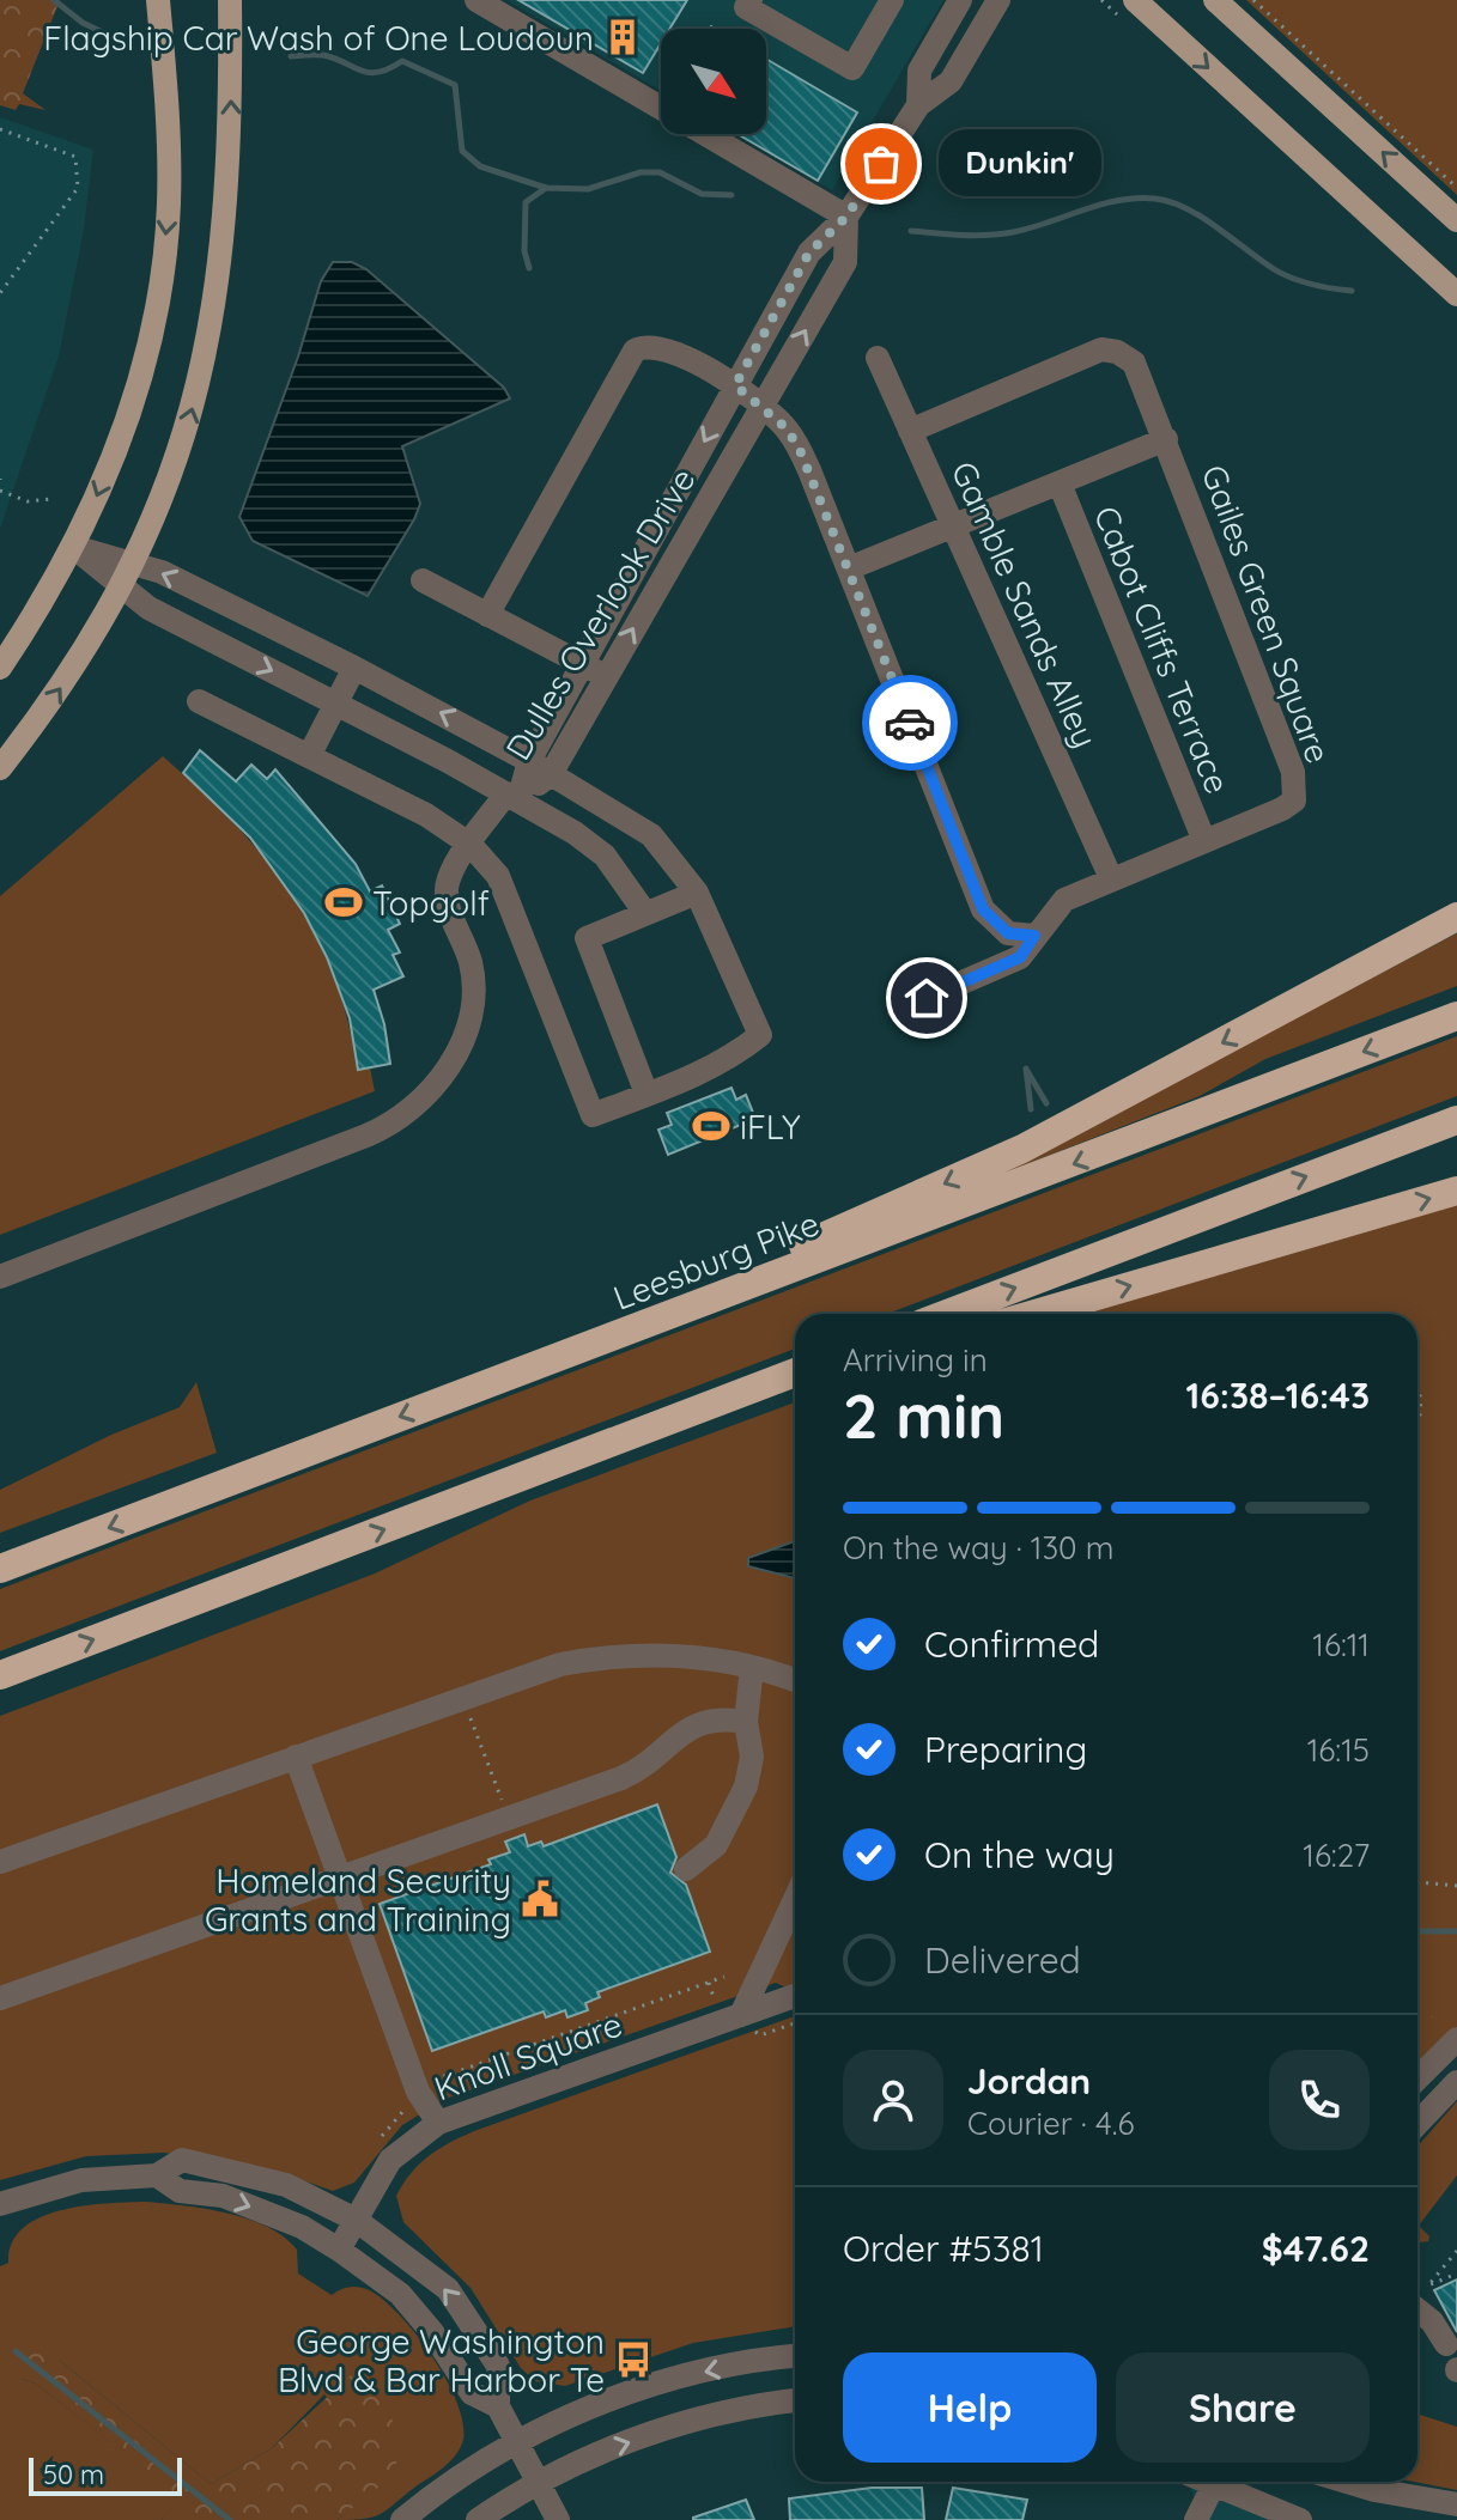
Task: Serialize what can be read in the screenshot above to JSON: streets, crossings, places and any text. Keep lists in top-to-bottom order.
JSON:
{
  "streets": {
    "highway": ["Leesburg Pike"],
    "street": [
      "Gamble Sands Alley",
      "Dulles Overlook Drive",
      "Gailes Green Square",
      "Cabot Cliffs Terrace",
      "Knoll Square"
    ]
  },
  "crossings": [
    ["Gamble Sands Alley", "Gailes Green Square"],
    ["Gailes Green Square", "Cabot Cliffs Terrace"]
  ],
  "places": {
    "building": ["Flagship Car Wash of One Loudoun"],
    "other": ["Dunkin'"],
    "sports": ["Topgolf", "iFLY"],
    "public building": ["Homeland Security Grants and Training"],
    "bus stop": ["George Washington Blvd & Bar Harbor Te"]
  },
  "scale_bar": "50 m",
  "north": "bottom right",
  "page": {
    "bubble": "Dunkin'",
    "heading": ["2 min", "Arriving in", "16:38–16:43"],
    "panel": [
      "Jordan",
      "Courier · 4.6",
      "Order #5381",
      "$47.62"
    ],
    "bar": "On the way · 130 m",
    "list": [
      ["Confirmed", "16:11"],
      ["Preparing", "16:15"],
      ["On the way", "16:27"],
      "Delivered"
    ],
    "buttons": ["Help", "Share"],
    "scale": "50 m"
  }
}
